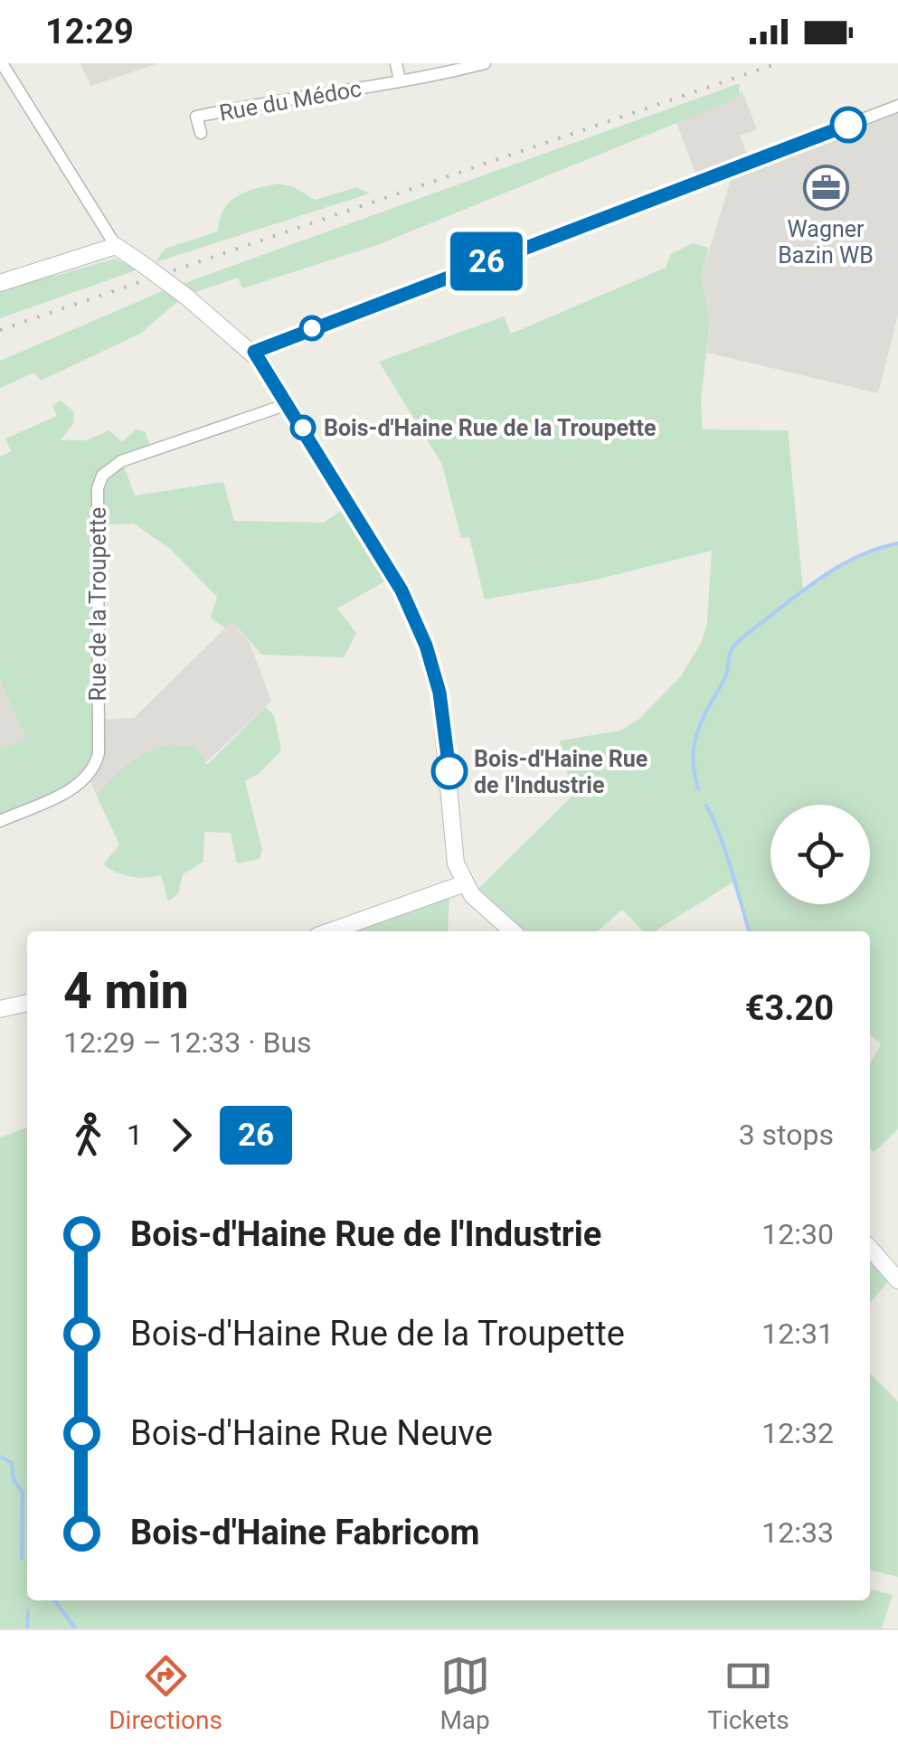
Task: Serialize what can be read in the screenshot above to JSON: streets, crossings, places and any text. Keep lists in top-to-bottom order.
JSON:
{
  "streets": {
    "street": ["Rue du Médoc", "Rue de la Troupette"]
  },
  "places": {
    "office": ["Wagner Bazin WB"],
    "other": ["Bois-d'Haine Rue de la Troupette", "Bois-d'Haine Rue de l'Industrie"]
  },
  "lines": ["bus line 26"],
  "page": {
    "status": "12:29",
    "on_map": "26",
    "heading": ["4 min", "12:29 – 12:33 · Bus", "€3.20"],
    "legs": ["1", "26", "3 stops"],
    "list": [
      {
        "name": "Bois-d'Haine Rue de l'Industrie",
        "value": "12:30"
      },
      {
        "name": "Bois-d'Haine Rue de la Troupette",
        "value": "12:31"
      },
      {
        "name": "Bois-d'Haine Rue Neuve",
        "value": "12:32"
      },
      {
        "name": "Bois-d'Haine Fabricom",
        "value": "12:33"
      }
    ],
    "tabs": ["Directions", "Map", "Tickets"]
  }
}
